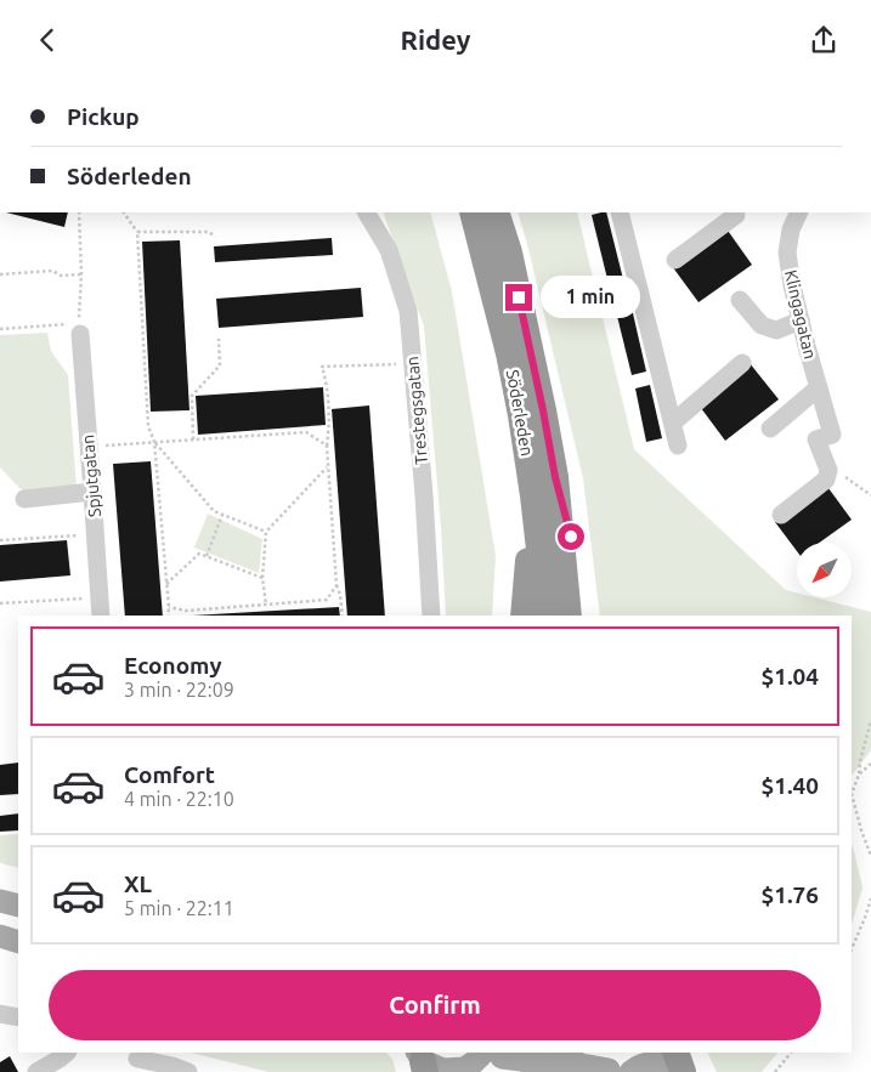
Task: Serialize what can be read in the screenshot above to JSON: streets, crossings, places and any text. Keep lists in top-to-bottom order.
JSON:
{
  "streets": {
    "highway": ["Söderleden"],
    "street": ["Klingagatan", "Trestegsgatan", "Spjutgatan"]
  },
  "north": "bottom left",
  "page": {
    "header": "Ridey",
    "banner": ["Pickup", "Söderleden"],
    "bubble": "1 min",
    "list": [
      {
        "name": "Economy",
        "note": "3 min · 22:09",
        "value": "$1.04"
      },
      {
        "name": "Comfort",
        "note": "4 min · 22:10",
        "value": "$1.40"
      },
      {
        "name": "XL",
        "note": "5 min · 22:11",
        "value": "$1.76"
      }
    ],
    "buttons": "Confirm"
  }
}
